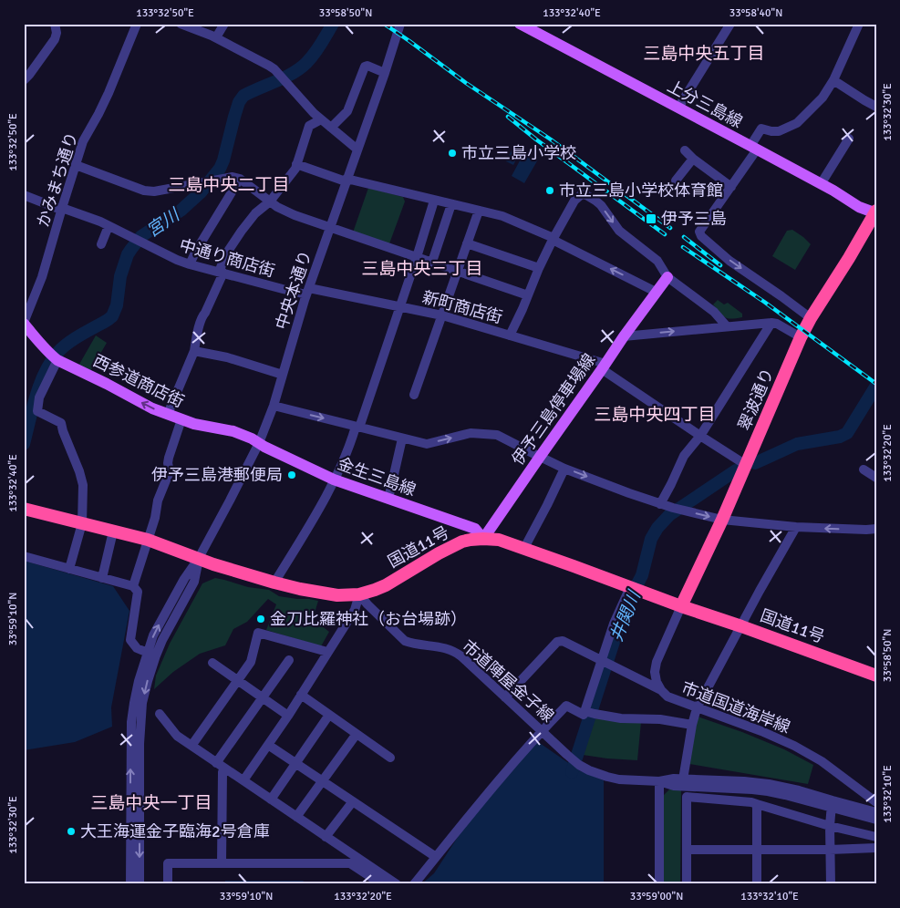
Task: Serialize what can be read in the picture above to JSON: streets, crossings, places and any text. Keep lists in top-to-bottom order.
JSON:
{
  "streets": {
    "highway": ["翠波通り", "国道11号"],
    "main road": [
      "上分三島線",
      "西参道商店街",
      "伊予三島停車場線",
      "金生三島線"
    ],
    "street": [
      "かみまち通り",
      "中通り商店街",
      "中央本通り",
      "新町商店街",
      "市道陣屋金子線",
      "市道国道海岸線"
    ]
  },
  "crossings": [
    ["上分三島線", "翠波通り"],
    ["かみまち通り", "中通り商店街"],
    ["中通り商店街", "中央本通り"],
    ["中通り商店街", "新町商店街"],
    ["中央本通り", "新町商店街"],
    ["中央本通り", "西参道商店街"],
    ["中央本通り", "金生三島線"],
    ["中央本通り", "国道11号"],
    ["新町商店街", "翠波通り"],
    ["新町商店街", "伊予三島停車場線"],
    ["西参道商店街", "金生三島線"],
    ["翠波通り", "国道11号"],
    ["翠波通り", "市道国道海岸線"],
    ["伊予三島停車場線", "金生三島線"],
    ["伊予三島停車場線", "国道11号"],
    ["金生三島線", "国道11号"],
    ["国道11号", "市道陣屋金子線"],
    ["国道11号", "市道国道海岸線"]
  ],
  "one_way": ["西参道商店街"],
  "districts": [
    "三島中央五丁目",
    "三島中央二丁目",
    "三島中央三丁目",
    "三島中央四丁目",
    "三島中央一丁目"
  ],
  "water": ["宮川", "井関川"],
  "places": {
    "other": [
      "市立三島小学校",
      "市立三島小学校体育館",
      "伊予三島港郵便局",
      "金刀比羅神社（お台場跡）",
      "大王海運金子臨海2号倉庫"
    ],
    "transit": ["伊予三島"]
  },
  "coordinates": [
    "133°32'50\"E",
    "33°58'50\"N",
    "133°32'40\"E",
    "33°58'40\"N",
    "133°32'30\"E",
    "133°32'20\"E",
    "33°59'10\"N",
    "133°32'10\"E",
    "33°59'00\"N"
  ]
}
